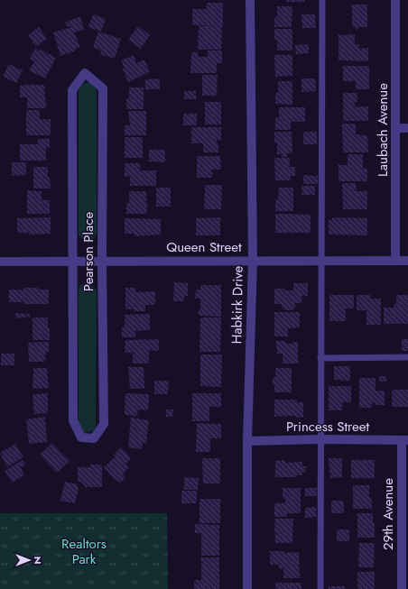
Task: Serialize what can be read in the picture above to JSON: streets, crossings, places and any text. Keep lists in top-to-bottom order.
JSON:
{
  "streets": {
    "street": [
      "Laubach Avenue",
      "Queen Street",
      "Pearson Place",
      "Habkirk Drive",
      "Princess Street",
      "29th Avenue"
    ]
  },
  "crossings": [
    ["Laubach Avenue", "Queen Street"],
    ["Queen Street", "Pearson Place"],
    ["Queen Street", "Habkirk Drive"],
    ["Habkirk Drive", "Princess Street"],
    ["Princess Street", "29th Avenue"]
  ],
  "parks": ["Realtors Park"],
  "north": "right"
}
